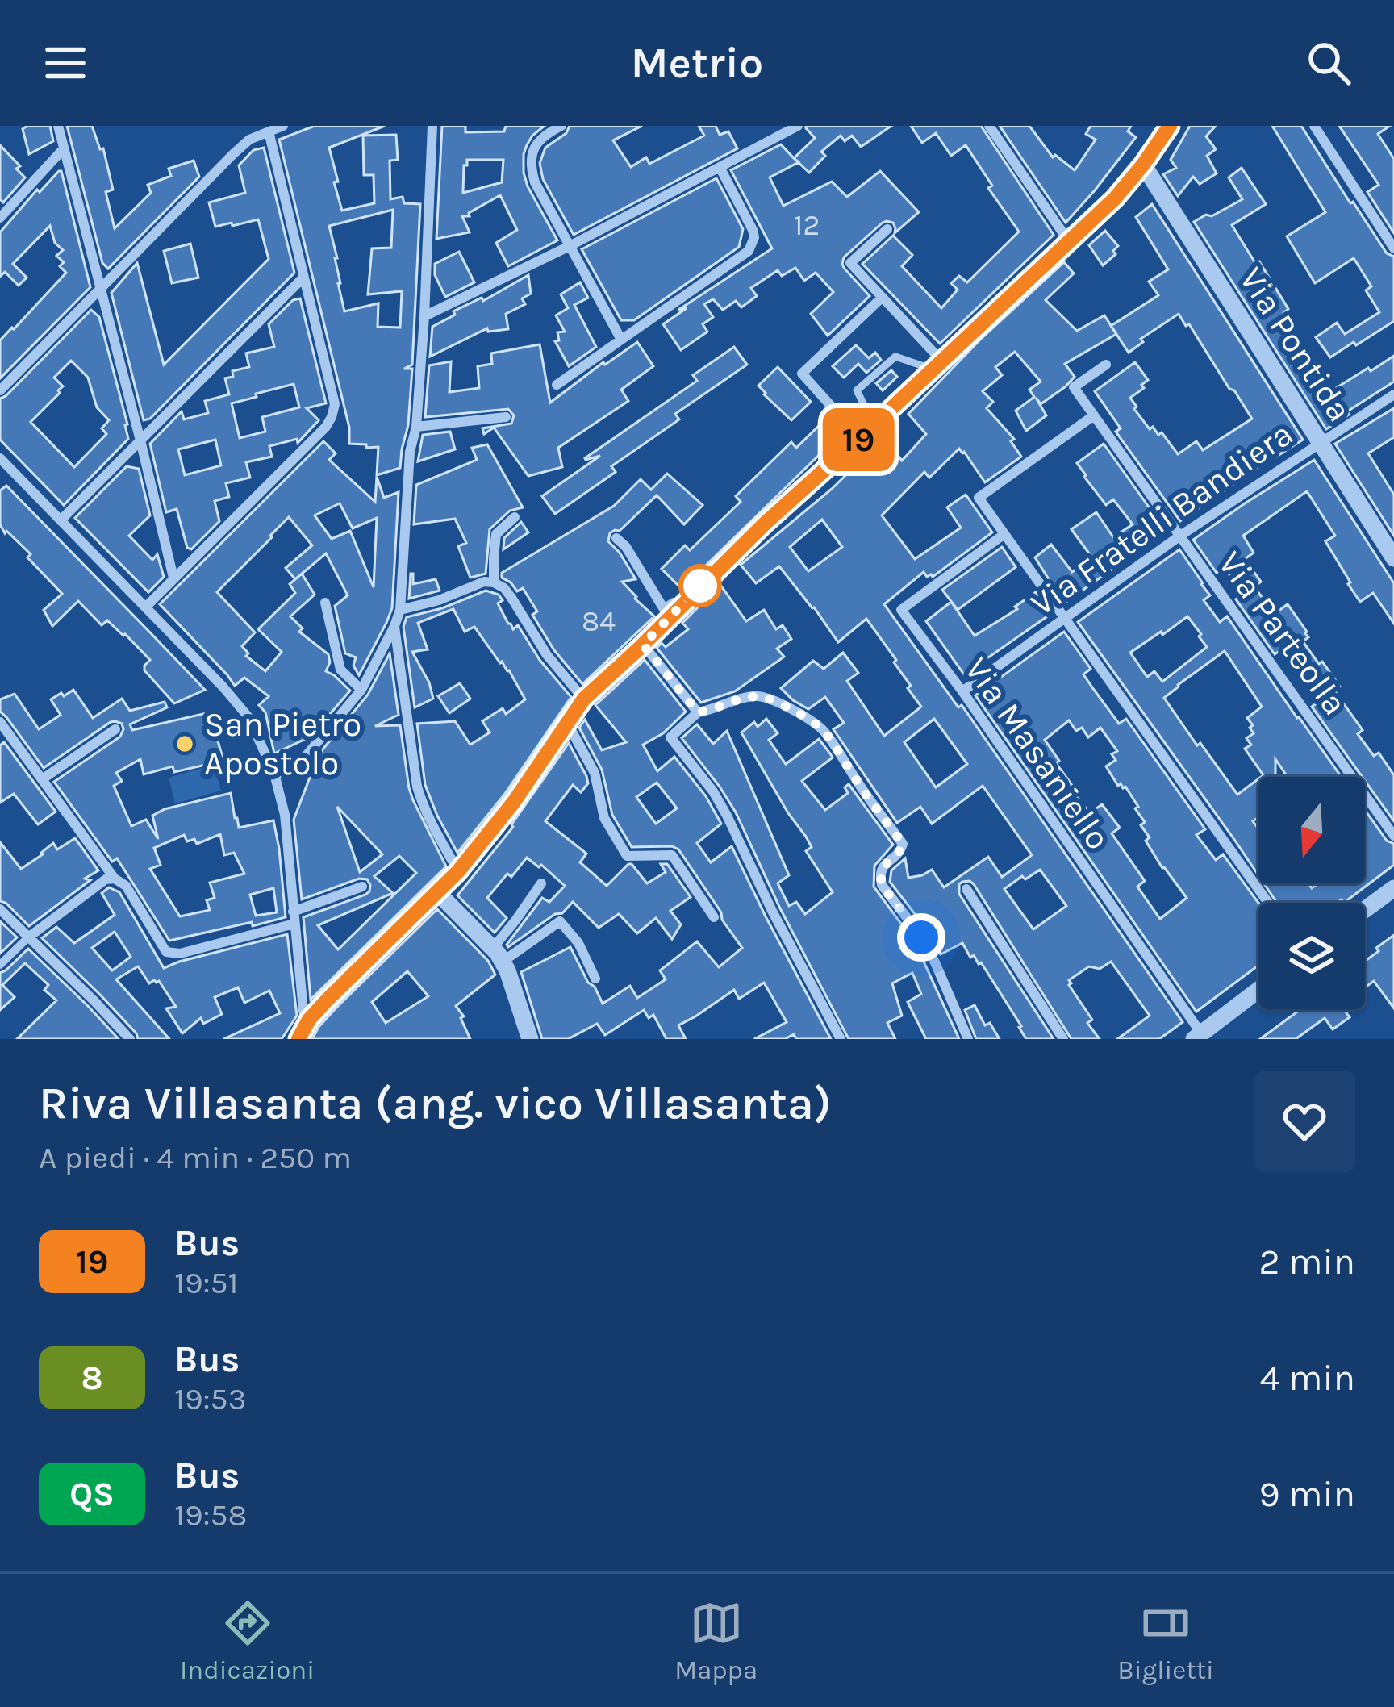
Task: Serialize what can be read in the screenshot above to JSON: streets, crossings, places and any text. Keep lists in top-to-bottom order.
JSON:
{
  "streets": {
    "street": [
      "Via Pontida",
      "Via Fratelli Bandiera",
      "Via Parteolla",
      "Via Masaniello"
    ]
  },
  "crossings": [
    ["Via Pontida", "Via Fratelli Bandiera"],
    ["Via Fratelli Bandiera", "Via Parteolla"],
    ["Via Fratelli Bandiera", "Via Masaniello"]
  ],
  "places": ["San Pietro Apostolo"],
  "lines": ["bus line 19"],
  "house_numbers": ["12", "84"],
  "north": "bottom",
  "page": {
    "header": "Metrio",
    "on_map": "19",
    "heading": ["Riva Villasanta (ang. vico Villasanta)", "A piedi · 4 min · 250 m"],
    "list": [
      {
        "mark": "19",
        "name": "Bus",
        "note": "19:51",
        "value": "2 min"
      },
      {
        "mark": "8",
        "name": "Bus",
        "note": "19:53",
        "value": "4 min"
      },
      {
        "mark": "QS",
        "name": "Bus",
        "note": "19:58",
        "value": "9 min"
      }
    ],
    "tabs": ["Indicazioni", "Mappa", "Biglietti"]
  }
}
